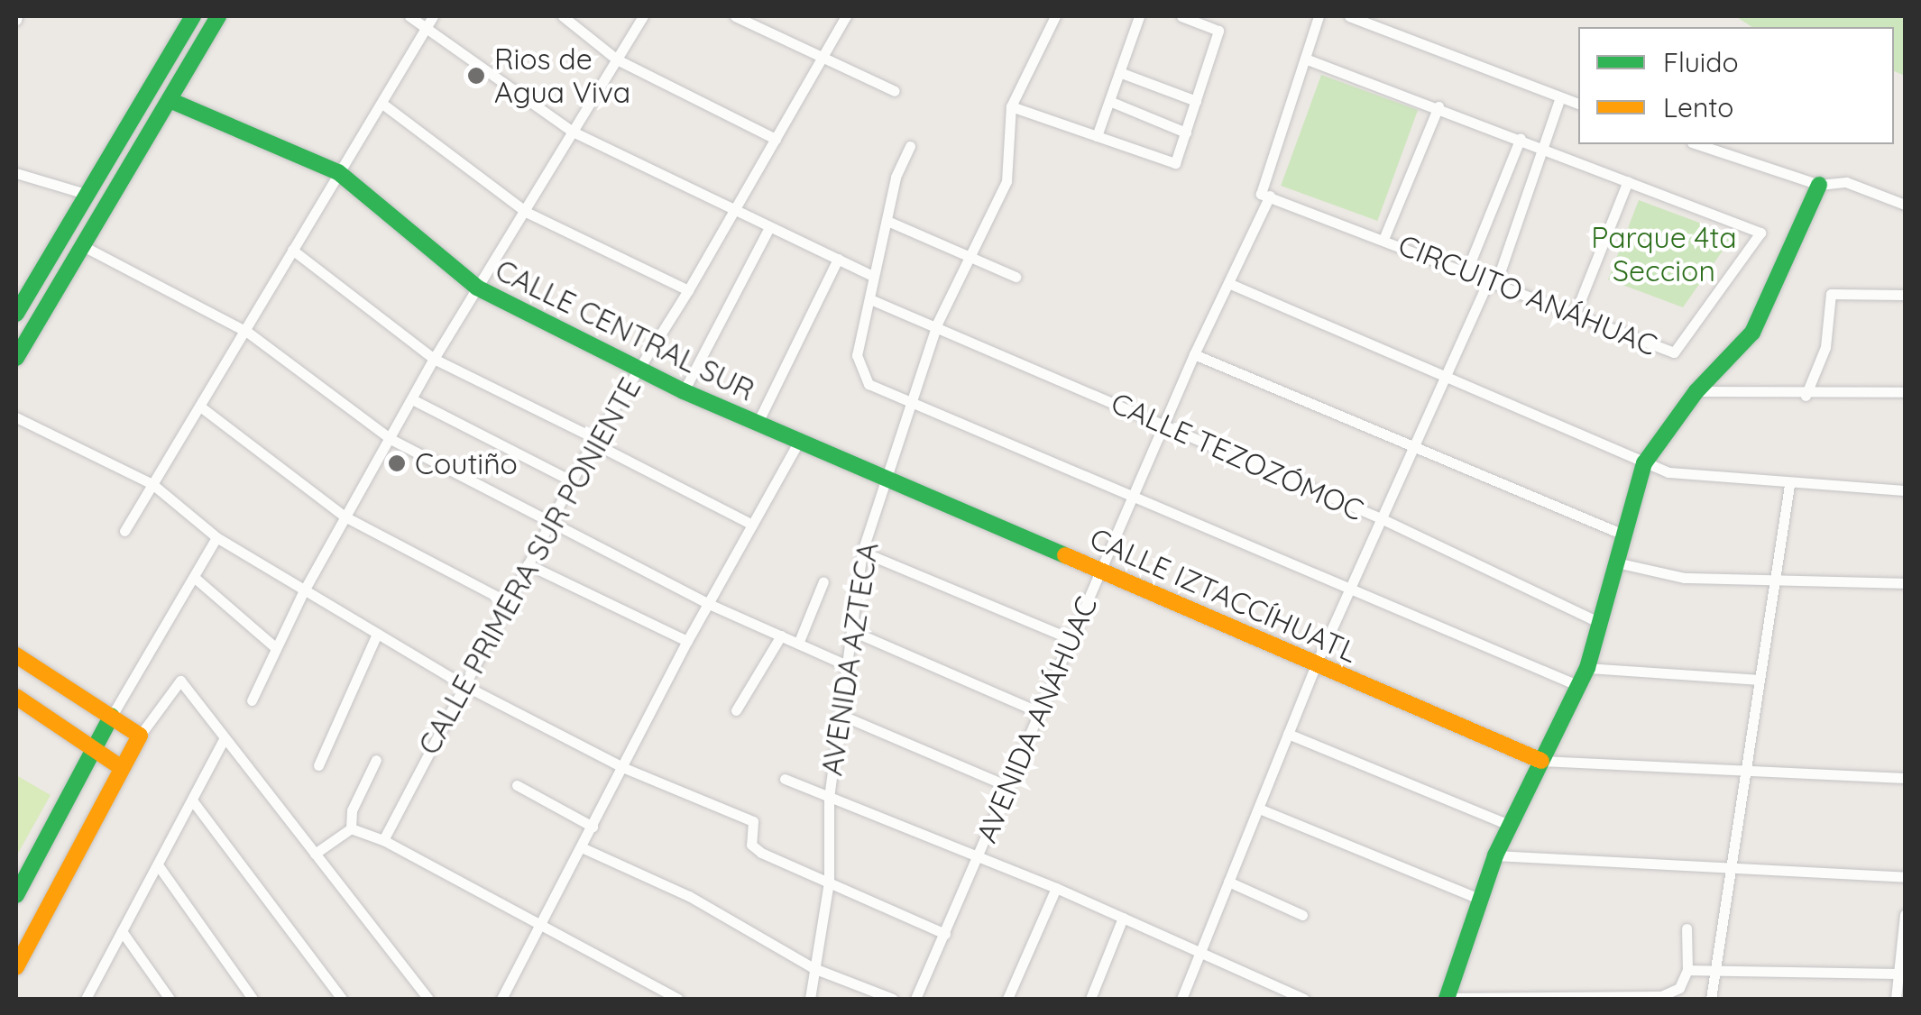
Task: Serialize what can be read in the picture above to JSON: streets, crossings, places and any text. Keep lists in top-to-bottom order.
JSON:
{
  "streets": {
    "street": [
      "CIRCUITO ANÁHUAC",
      "CALLE CENTRAL SUR",
      "CALLE TEZOZÓMOC",
      "CALLE PRIMERA SUR PONIENTE",
      "CALLE IZTACCÍHUATL",
      "AVENIDA AZTECA",
      "AVENIDA ANÁHUAC"
    ]
  },
  "crossings": [
    ["CIRCUITO ANÁHUAC", "AVENIDA ANÁHUAC"],
    ["CALLE CENTRAL SUR", "CALLE PRIMERA SUR PONIENTE"],
    ["CALLE CENTRAL SUR", "CALLE IZTACCÍHUATL"],
    ["CALLE CENTRAL SUR", "AVENIDA AZTECA"],
    ["CALLE TEZOZÓMOC", "AVENIDA AZTECA"],
    ["CALLE TEZOZÓMOC", "AVENIDA ANÁHUAC"],
    ["CALLE IZTACCÍHUATL", "AVENIDA AZTECA"],
    ["CALLE IZTACCÍHUATL", "AVENIDA ANÁHUAC"]
  ],
  "parks": ["Parque 4ta Seccion"],
  "places": ["Rios de Agua Viva", "Coutiño"],
  "legend": ["Fluido", "Lento"]
}
